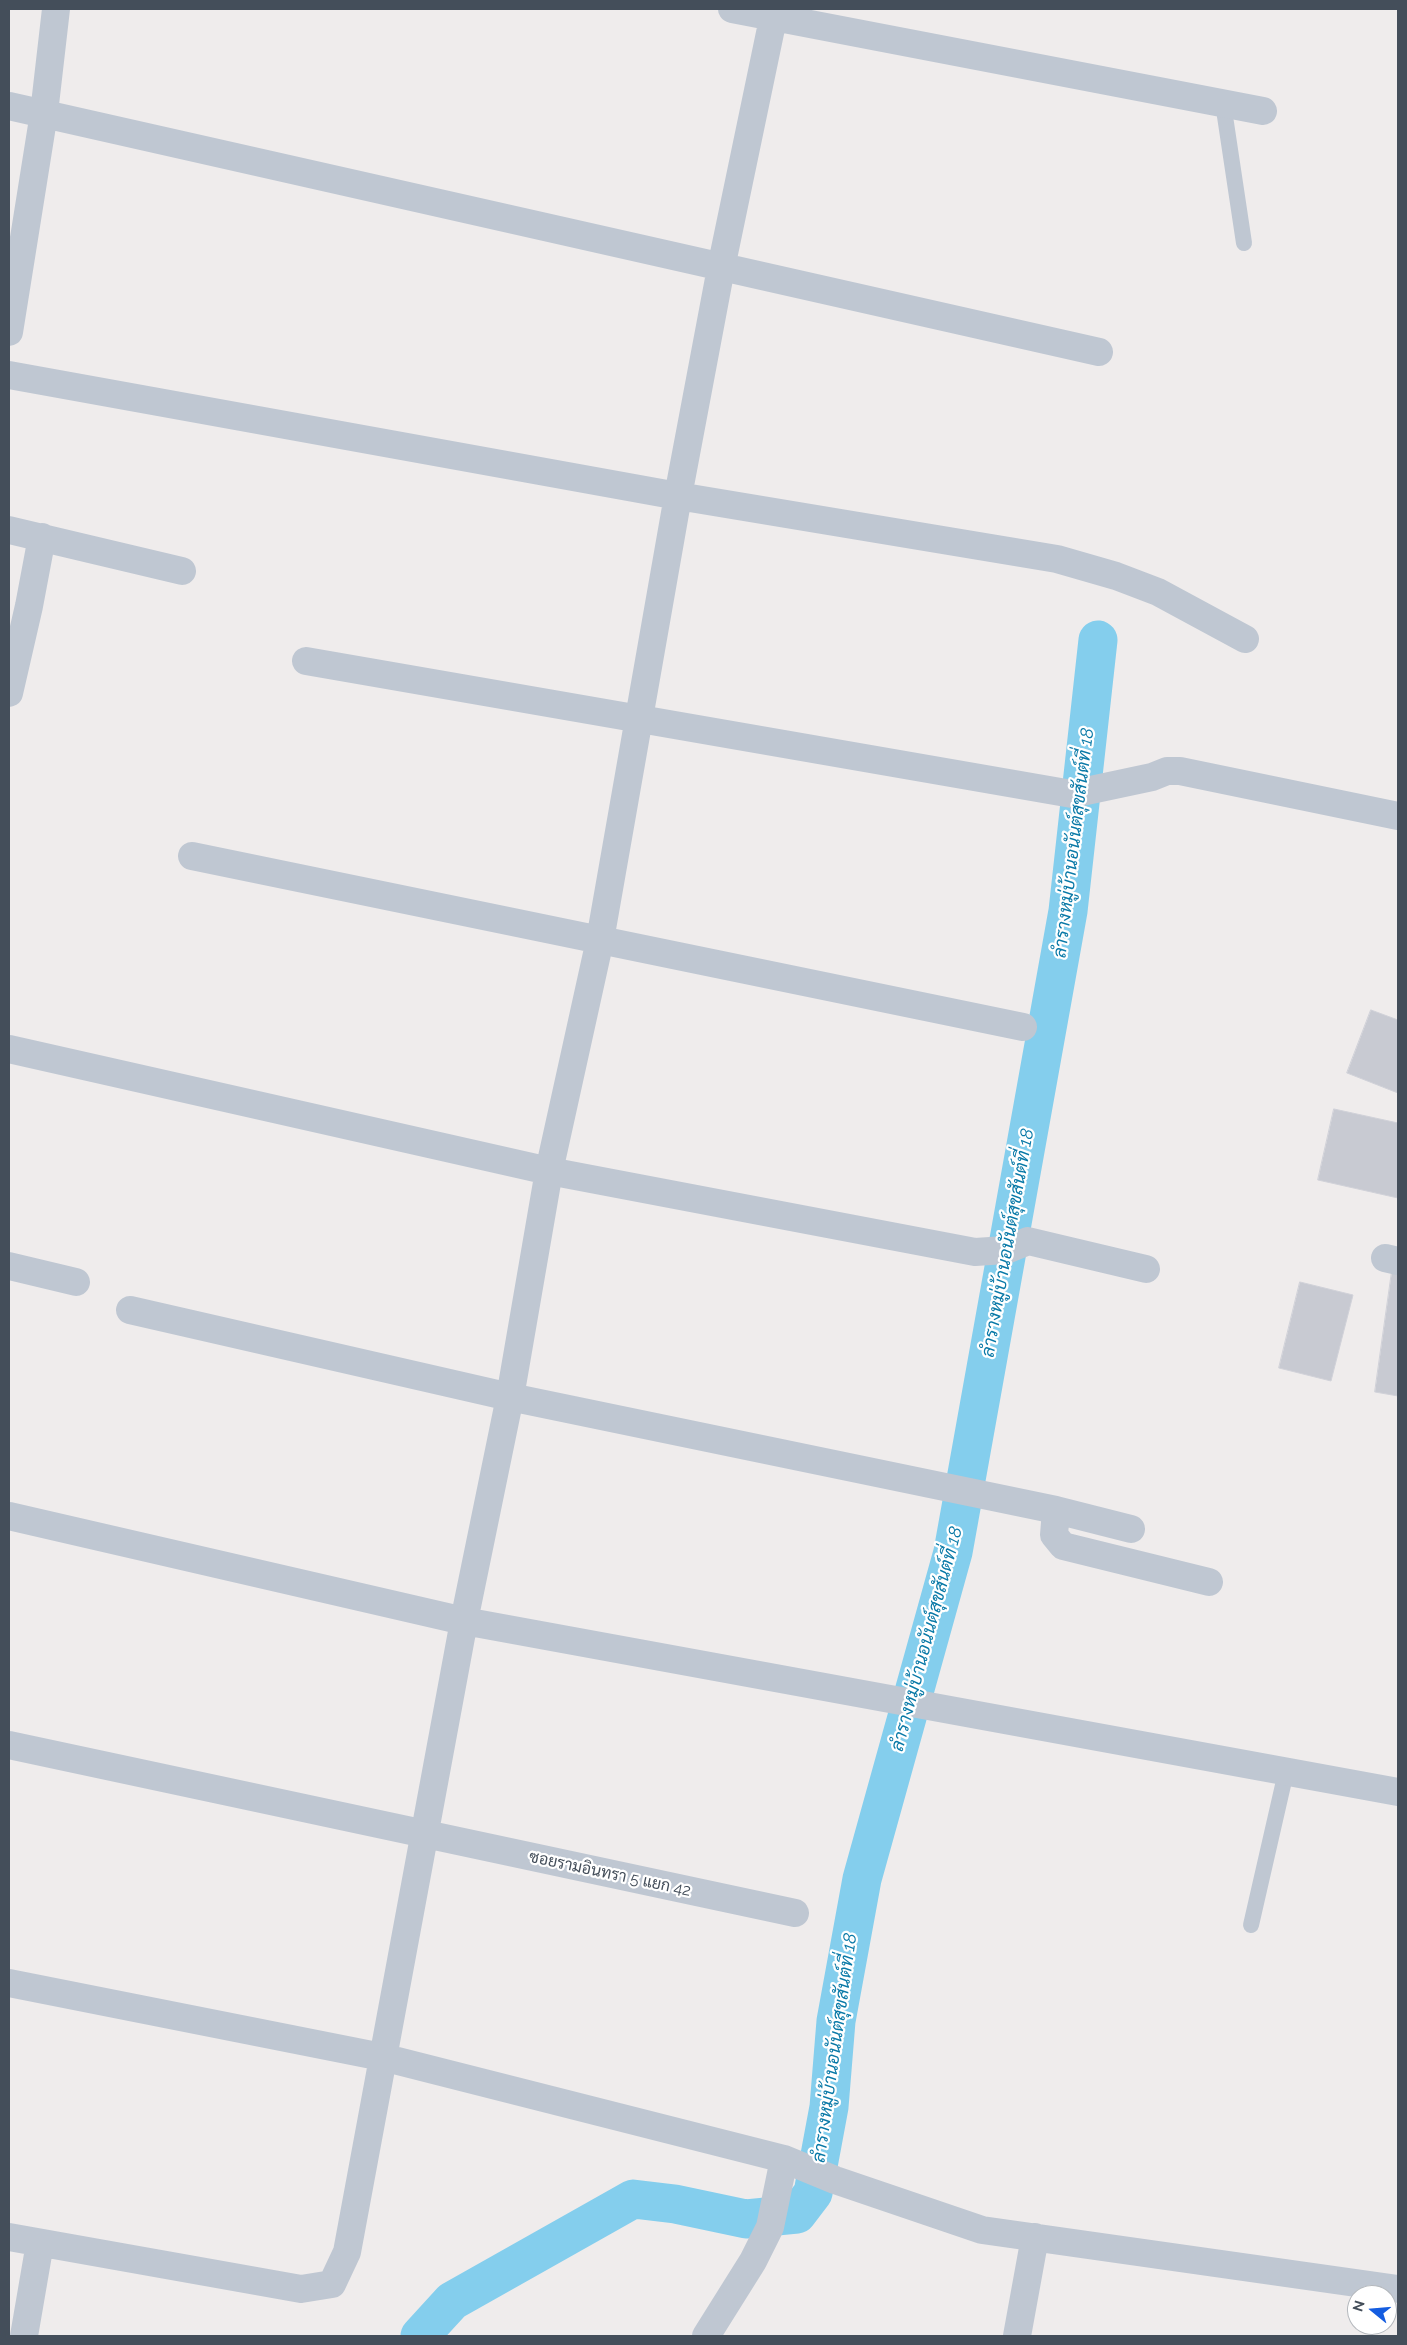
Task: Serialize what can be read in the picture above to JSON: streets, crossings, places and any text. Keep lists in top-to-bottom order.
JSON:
{
  "streets": {
    "street": ["ซอยรามอินทรา 5 แยก 42"]
  },
  "water": ["ลำรางหมู่บ้านอนันต์สุขสันต์ที่ 18"],
  "north": "left"
}
